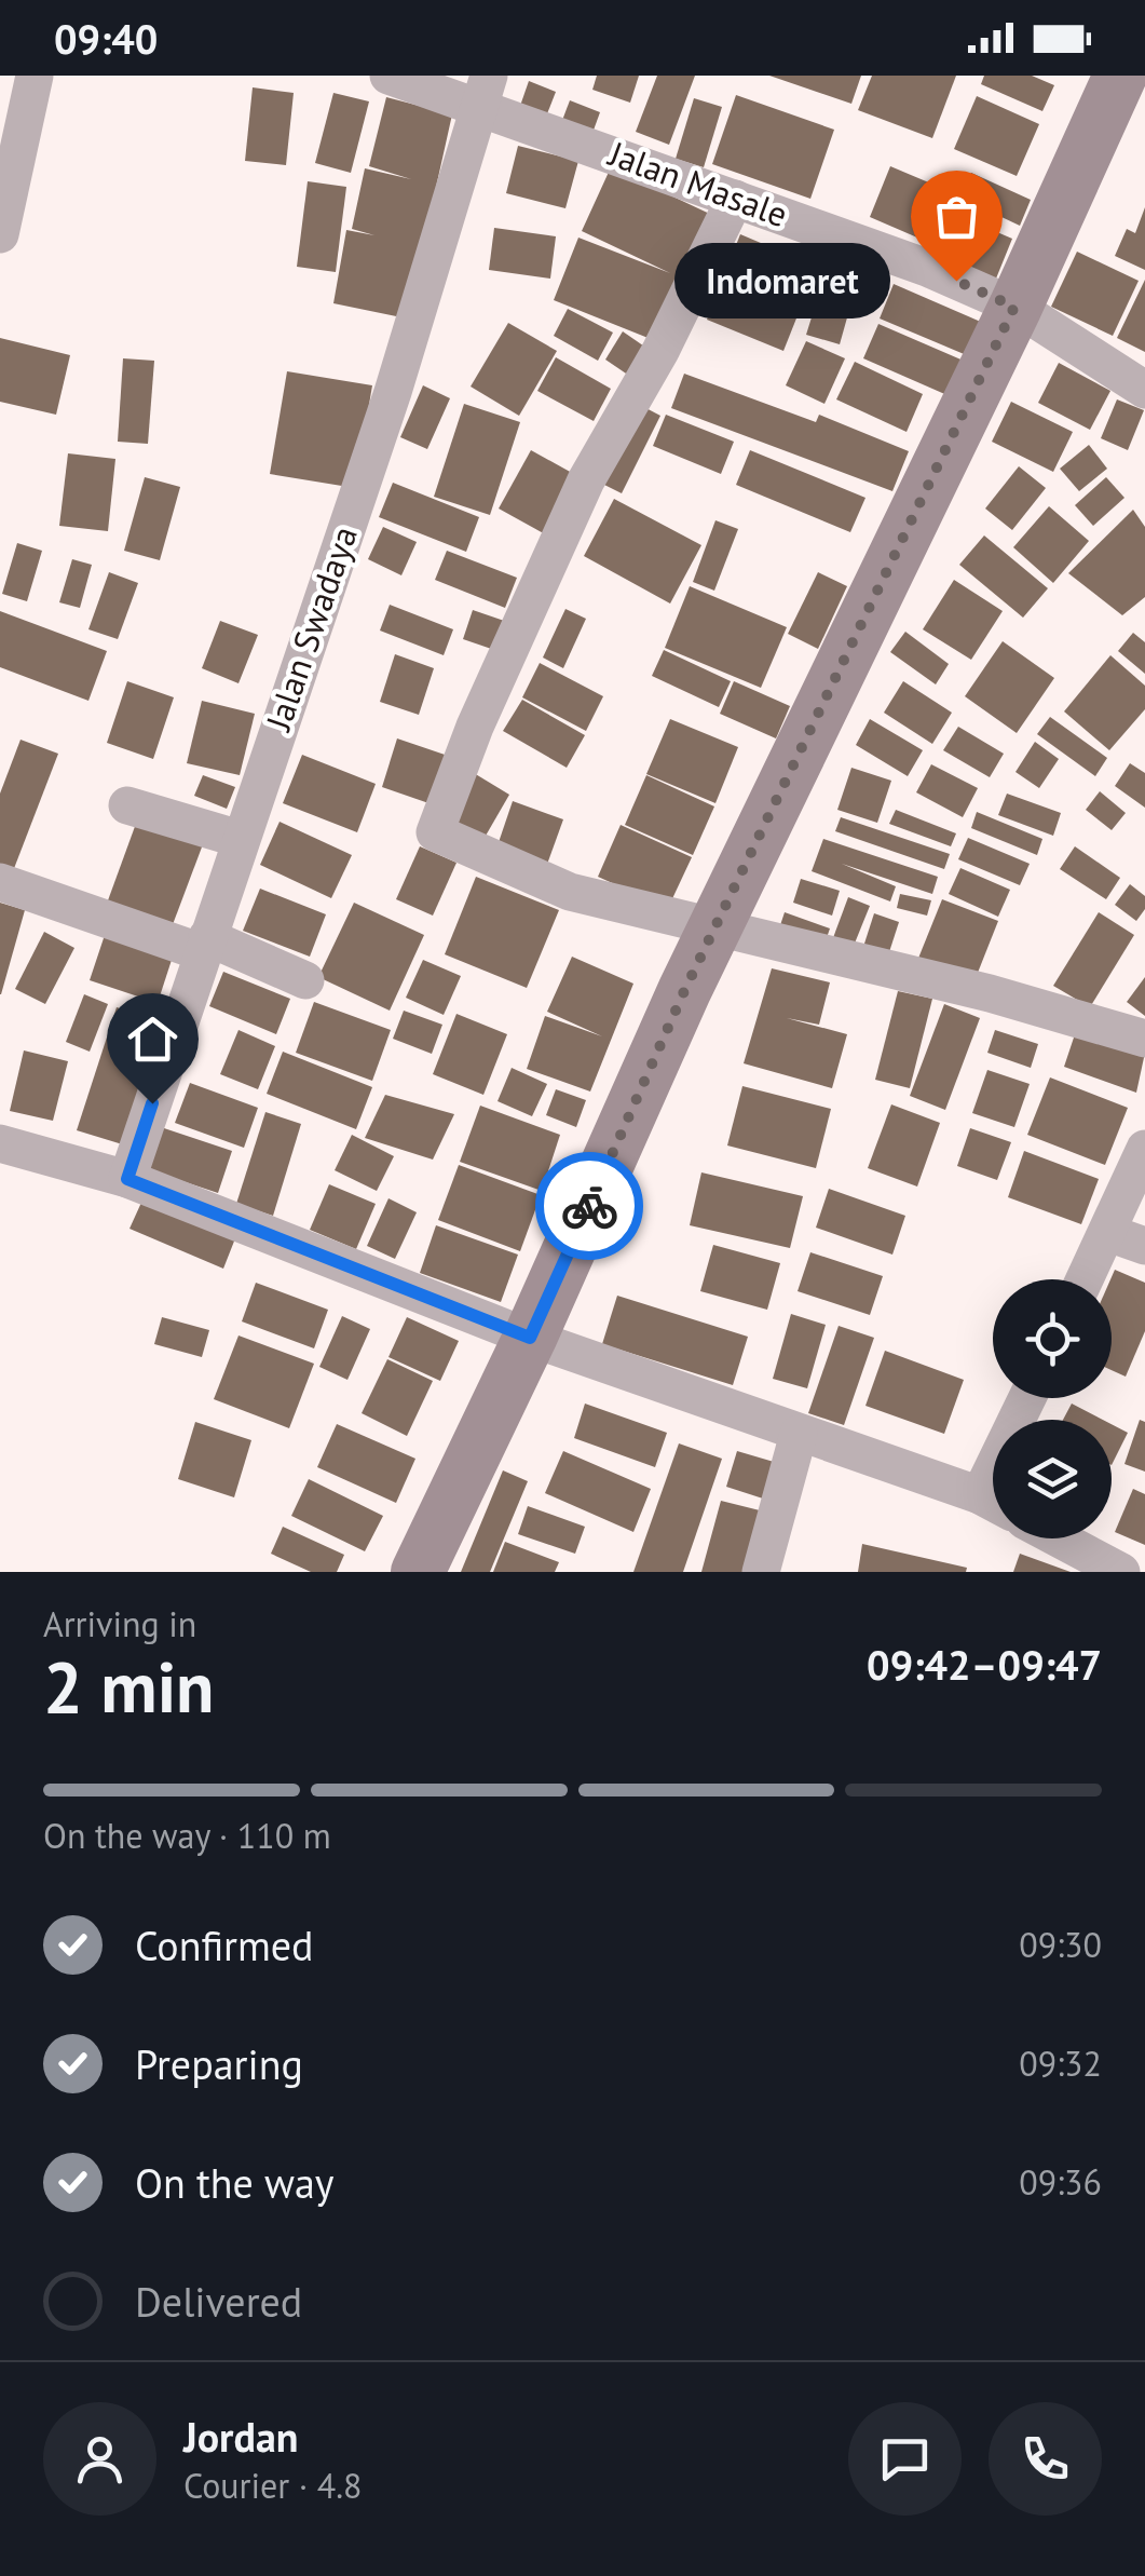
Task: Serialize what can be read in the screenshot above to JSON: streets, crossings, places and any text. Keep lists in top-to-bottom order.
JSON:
{
  "streets": {
    "street": ["Jalan Masale", "Jalan Swadaya"]
  },
  "crossings": [
    ["Jalan Masale", "Jalan Swadaya"]
  ],
  "places": ["Indomaret"],
  "page": {
    "status": "09:40",
    "bubble": "Indomaret",
    "heading": ["2 min", "Arriving in", "09:42–09:47"],
    "panel": ["Jordan", "Courier · 4.8"],
    "bar": "On the way · 110 m",
    "list": [
      ["Confirmed", "09:30"],
      ["Preparing", "09:32"],
      ["On the way", "09:36"],
      "Delivered"
    ]
  }
}
